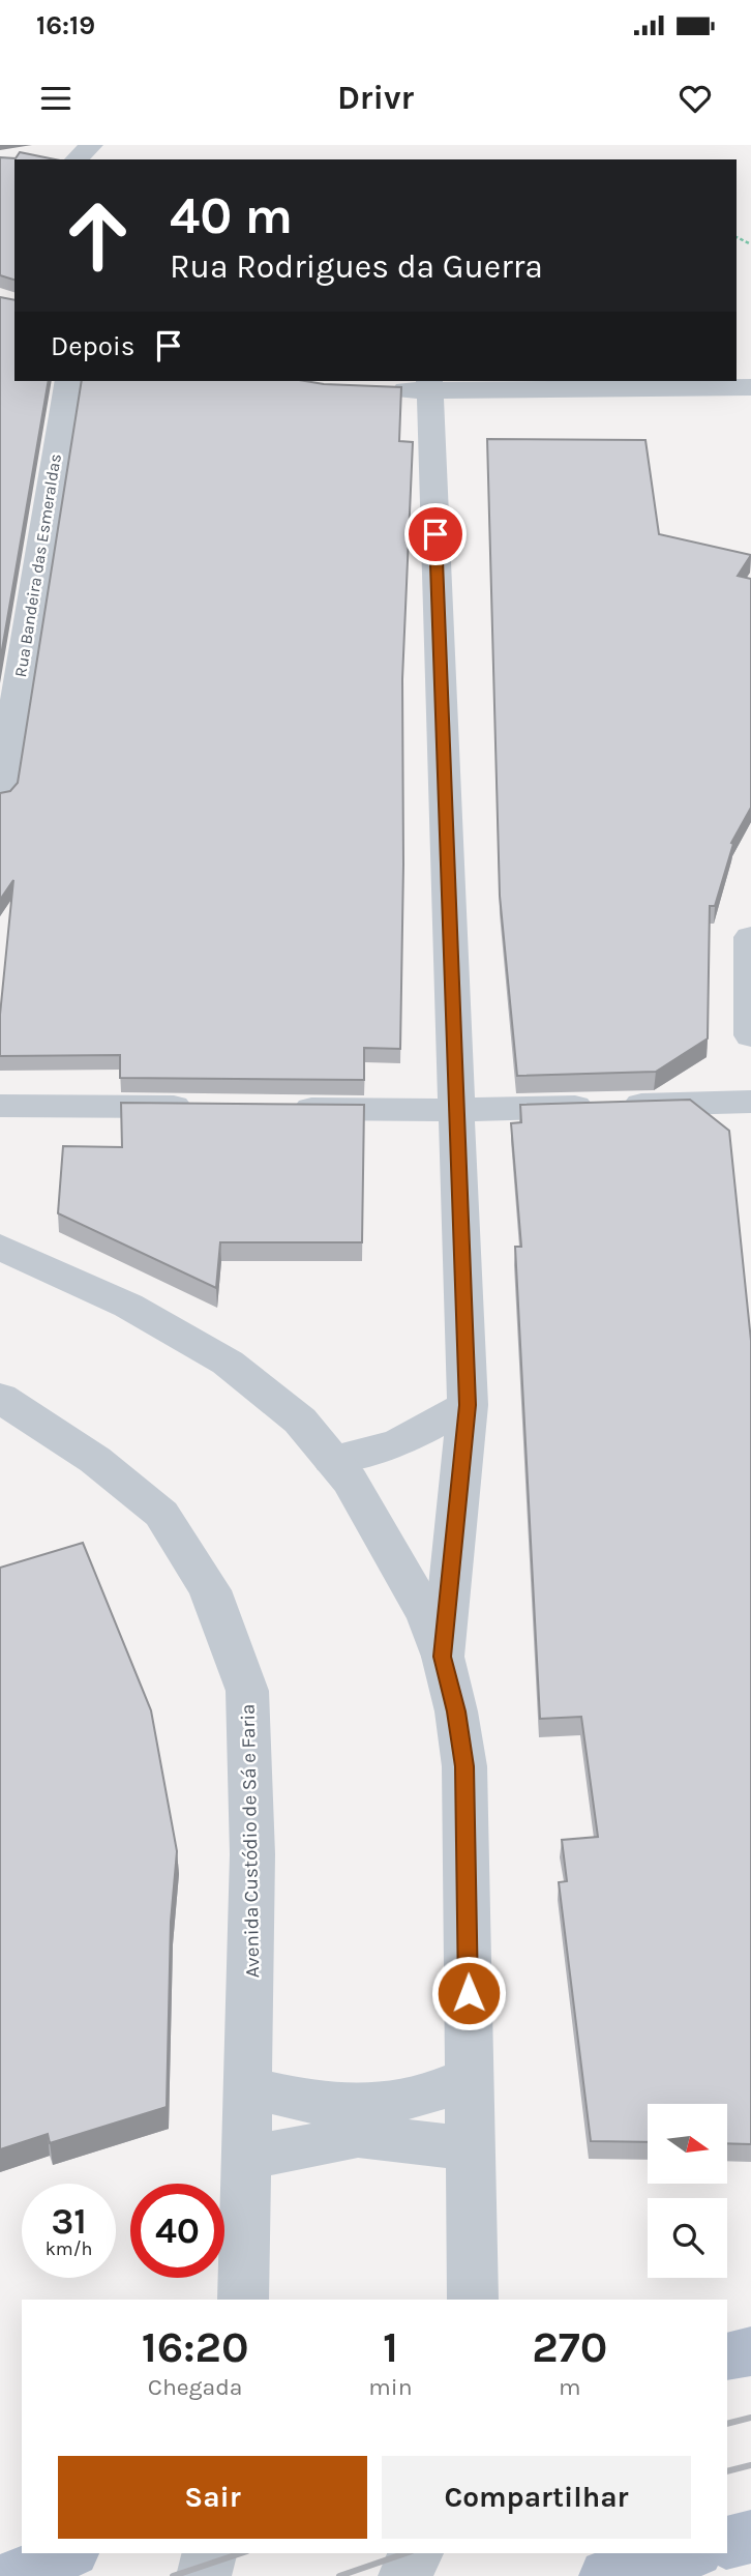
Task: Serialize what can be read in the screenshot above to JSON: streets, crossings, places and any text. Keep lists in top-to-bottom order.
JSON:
{
  "streets": {
    "street": ["Rua Bandeira das Esmeraldas", "Avenida Custódio de Sá e Faria"]
  },
  "north": "right",
  "page": {
    "status": "16:19",
    "header": "Drivr",
    "turn": ["40 m", "Rua Rodrigues da Guerra"],
    "then": "Depois",
    "speed": "31 km/h",
    "limit": "40",
    "eta": [
      "16:20",
      "Chegada",
      "1",
      "min",
      "270",
      "m"
    ],
    "buttons": ["Sair", "Compartilhar"]
  }
}
